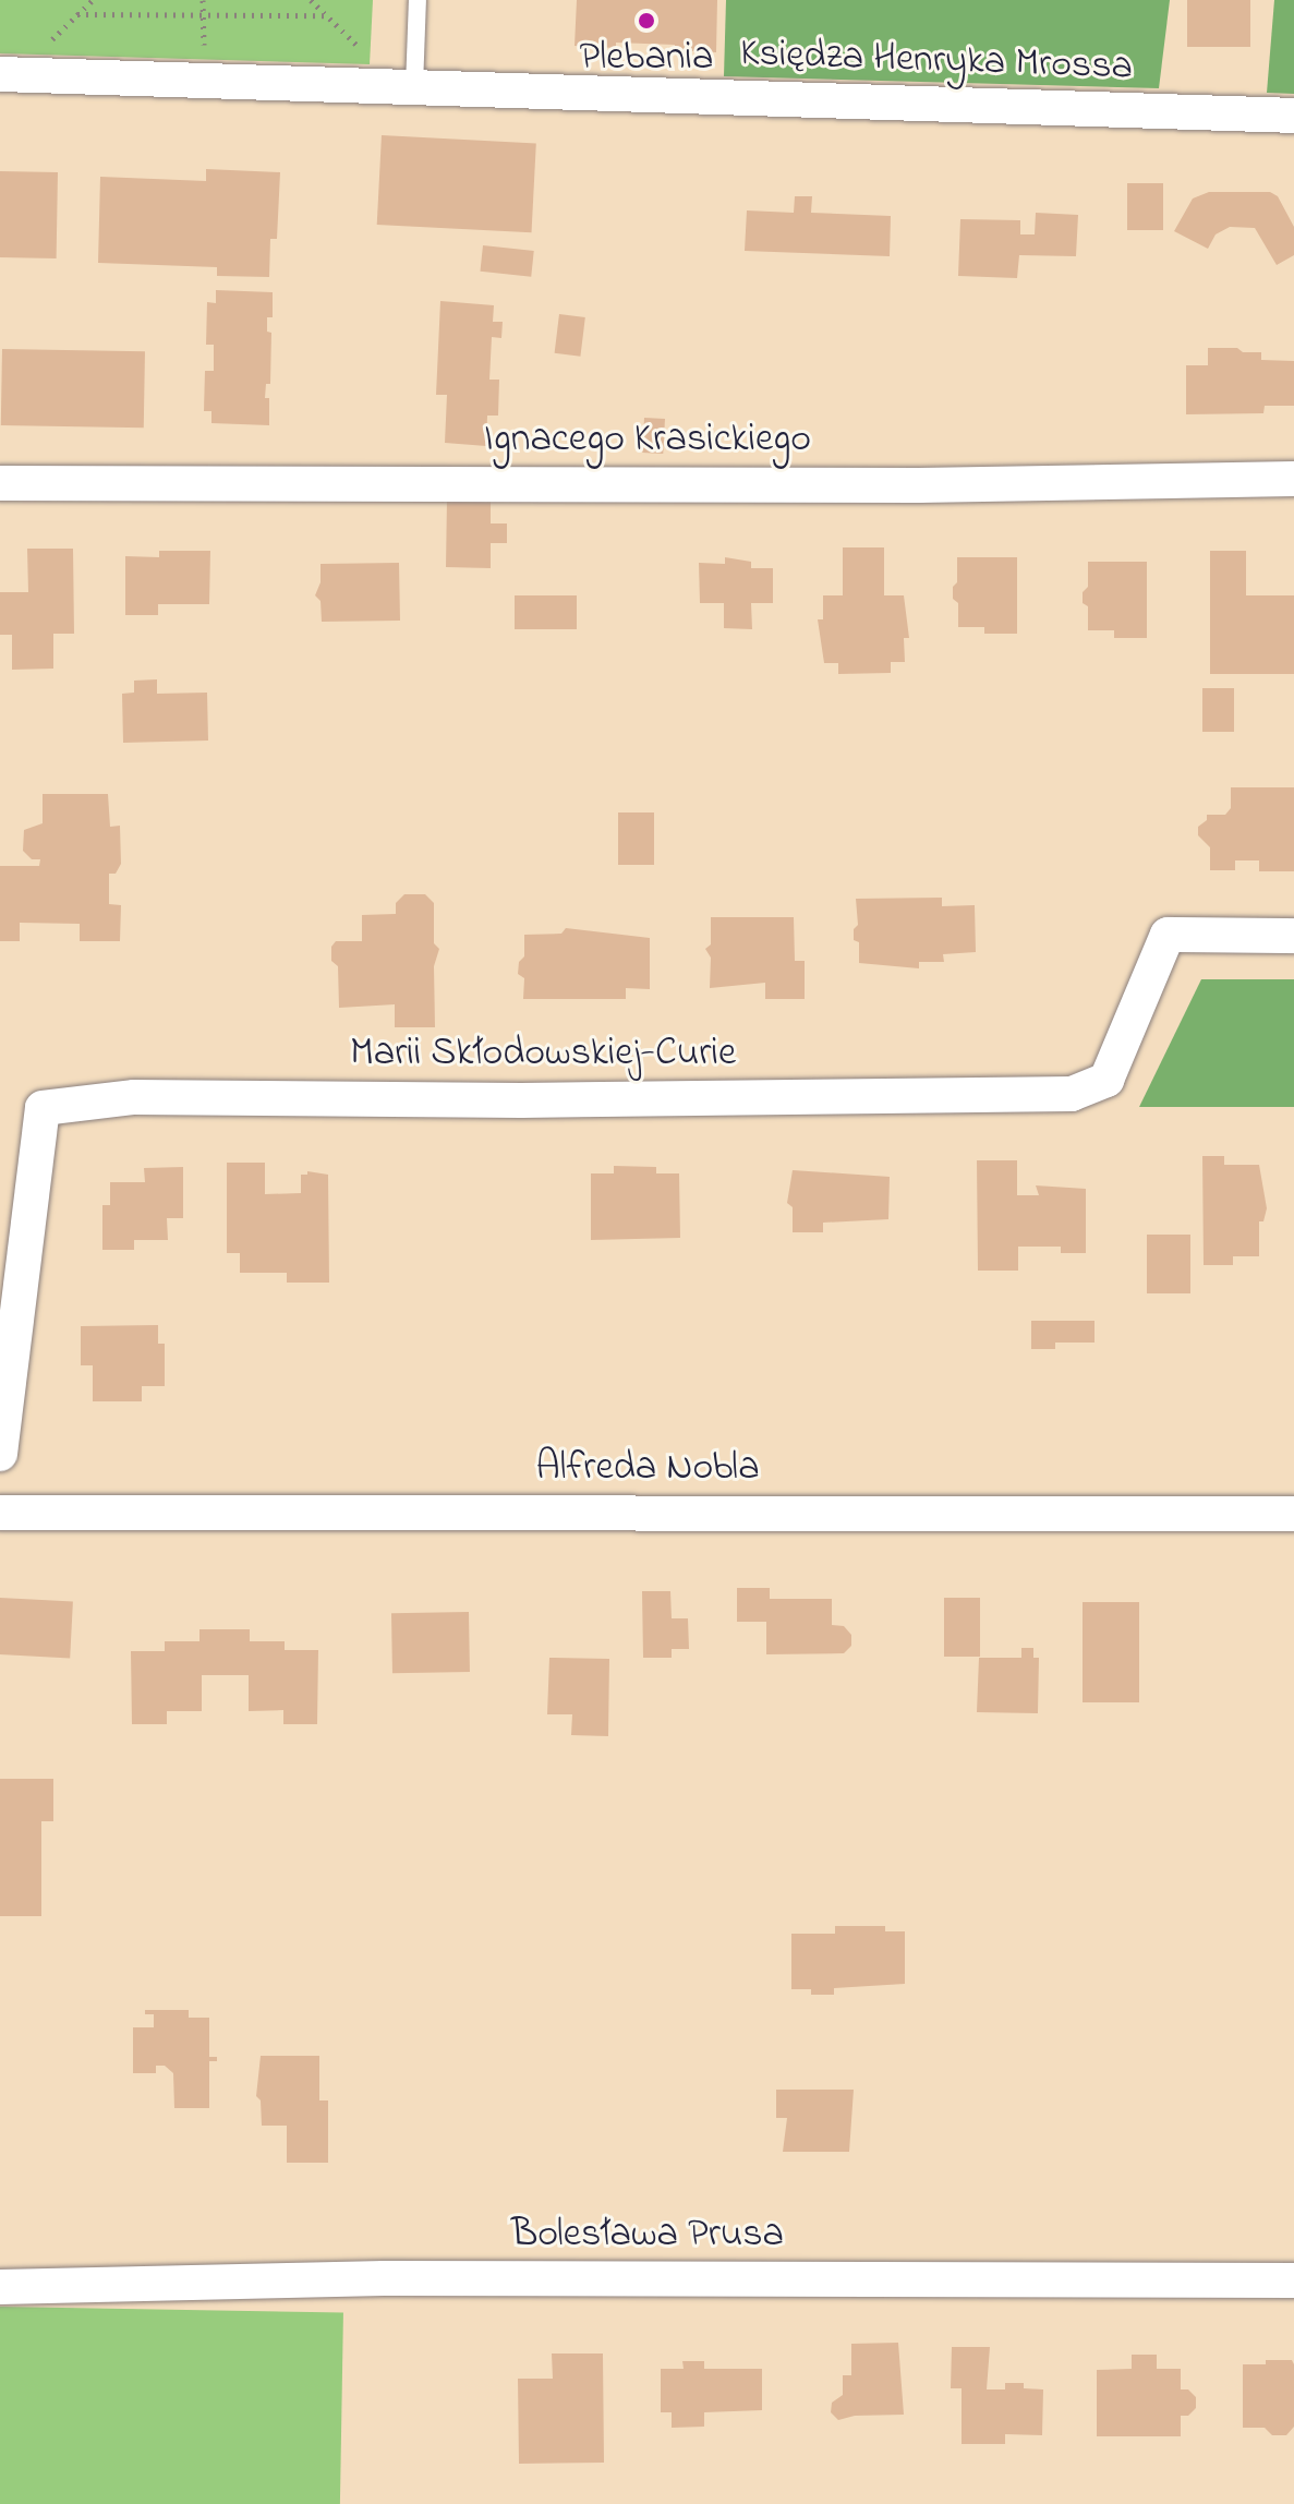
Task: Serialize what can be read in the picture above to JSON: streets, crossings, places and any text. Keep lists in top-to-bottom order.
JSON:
{
  "streets": {
    "street": [
      "Księdza Henryka Mrossa",
      "Ignacego Krasickiego",
      "Marii Skłodowskiej-Curie",
      "Alfreda Nobla",
      "Bolesława Prusa"
    ]
  },
  "places": ["Plebania"]
}
